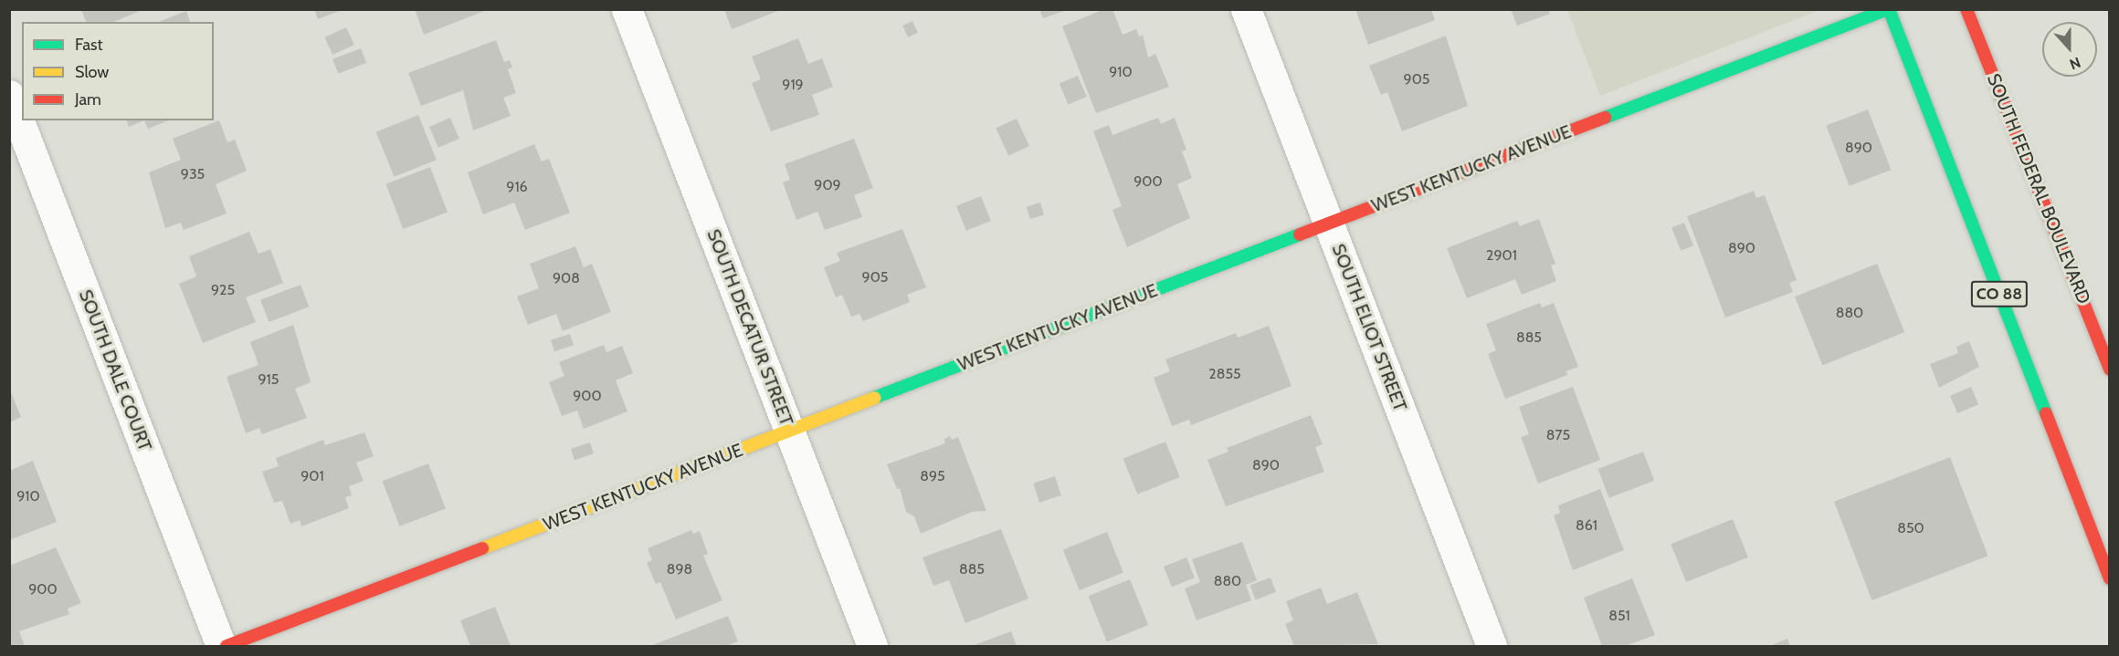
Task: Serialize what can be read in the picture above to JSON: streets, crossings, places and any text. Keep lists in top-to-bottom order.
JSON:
{
  "streets": {
    "street": [
      "WEST KENTUCKY AVENUE",
      "SOUTH FEDERAL BOULEVARD",
      "CO 88",
      "SOUTH DECATUR STREET",
      "SOUTH ELIOT STREET",
      "SOUTH DALE COURT"
    ]
  },
  "crossings": [
    ["WEST KENTUCKY AVENUE", "CO 88"],
    ["WEST KENTUCKY AVENUE", "SOUTH DECATUR STREET"],
    ["WEST KENTUCKY AVENUE", "SOUTH ELIOT STREET"]
  ],
  "house_numbers": [
    "910",
    "905",
    "919",
    "890",
    "935",
    "900",
    "909",
    "916",
    "890",
    "2901",
    "905",
    "908",
    "925",
    "880",
    "885",
    "2855",
    "915",
    "900",
    "875",
    "890",
    "901",
    "895",
    "910",
    "861",
    "850",
    "898",
    "885",
    "880",
    "900",
    "851"
  ],
  "legend": ["Fast", "Slow", "Jam"],
  "north": "bottom"
}
